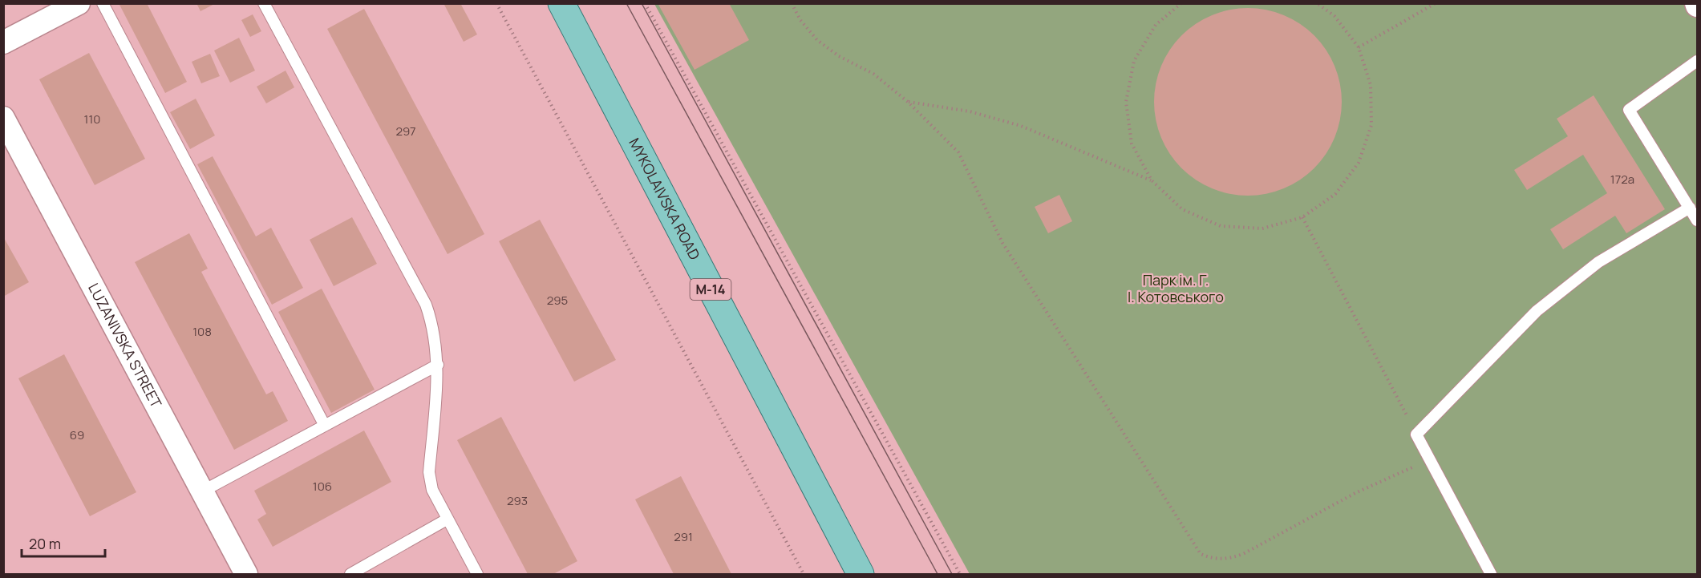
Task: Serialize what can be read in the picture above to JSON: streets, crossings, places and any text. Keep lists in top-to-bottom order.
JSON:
{
  "streets": {
    "main road": ["MYKOLAIVSKA ROAD", "М-14"],
    "street": ["LUZANIVSKA STREET"]
  },
  "parks": ["Парк ім. Г. І. Котовського"],
  "house_numbers": [
    "110",
    "297",
    "172а",
    "295",
    "108",
    "69",
    "106",
    "293",
    "291"
  ],
  "scale_bar": "20 m"
}
